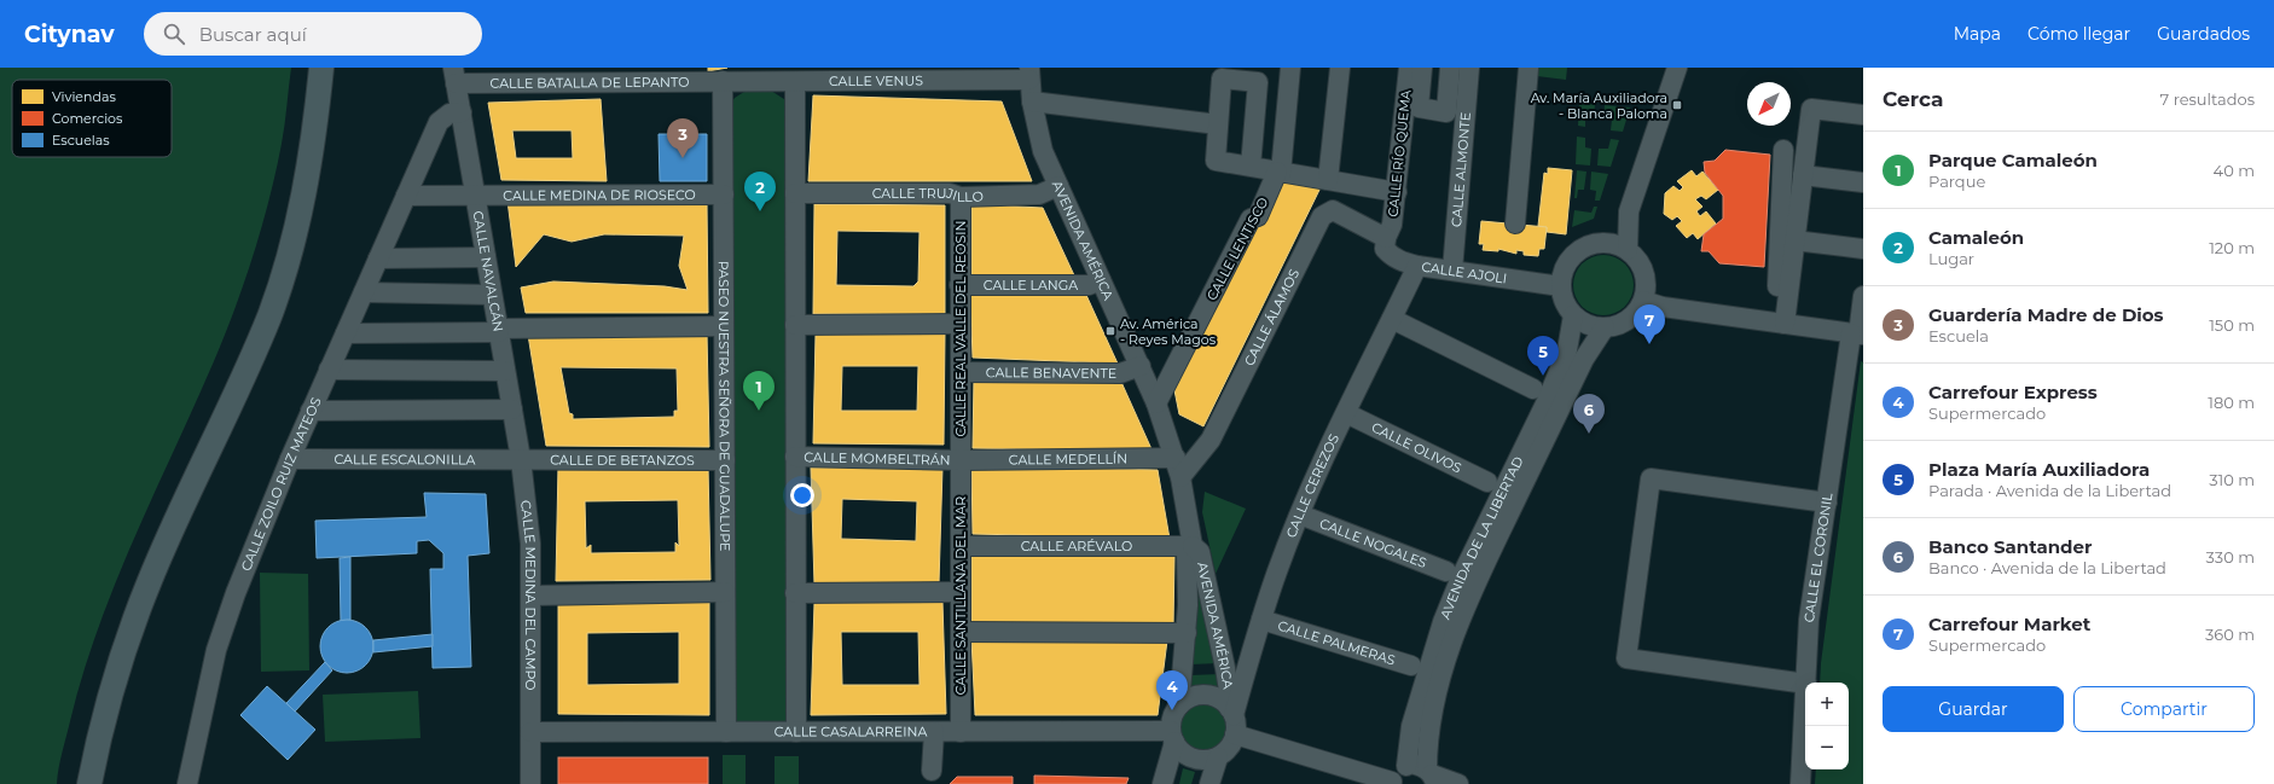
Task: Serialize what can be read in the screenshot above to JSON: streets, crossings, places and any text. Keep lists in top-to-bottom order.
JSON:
{
  "streets": {
    "street": [
      "CALLE VENUS",
      "CALLE BATALLA DE LEPANTO",
      "CALLE RÍO QUEMA",
      "CALLE ALMONTE",
      "CALLE MEDINA DE RIOSECO",
      "CALLE TRUJILLO",
      "AVENIDA AMÉRICA",
      "CALLE LENTISCO",
      "CALLE NAVALCÁN",
      "CALLE AJOLI",
      "CALLE LANGA",
      "CALLE ÁLAMOS",
      "CALLE REAL VALLE DEL REOSIN",
      "CALLE BENAVENTE",
      "PASEO NUESTRA SEÑORA DE GUADALUPE",
      "CALLE OLIVOS",
      "CALLE ESCALONILLA",
      "CALLE DE BETANZOS",
      "CALLE MOMBELTRÁN",
      "CALLE MEDELLÍN",
      "CALLE ZOILO RUIZ MATEOS",
      "CALLE CEREZOS",
      "AVENIDA DE LA LIBERTAD",
      "CALLE NOGALES",
      "CALLE ARÉVALO",
      "CALLE EL CORONIL",
      "CALLE MEDINA DEL CAMPO",
      "CALLE SANTILLANA DEL MAR",
      "CALLE PALMERAS",
      "CALLE CASALARREINA"
    ]
  },
  "crossings": [
    ["CALLE VENUS", "CALLE BATALLA DE LEPANTO"],
    ["CALLE VENUS", "AVENIDA AMÉRICA"],
    ["CALLE VENUS", "PASEO NUESTRA SEÑORA DE GUADALUPE"],
    ["CALLE BATALLA DE LEPANTO", "CALLE NAVALCÁN"],
    ["CALLE BATALLA DE LEPANTO", "PASEO NUESTRA SEÑORA DE GUADALUPE"],
    ["CALLE RÍO QUEMA", "CALLE AJOLI"],
    ["CALLE RÍO QUEMA", "CALLE ÁLAMOS"],
    ["CALLE ALMONTE", "CALLE AJOLI"],
    ["CALLE MEDINA DE RIOSECO", "CALLE NAVALCÁN"],
    ["CALLE MEDINA DE RIOSECO", "PASEO NUESTRA SEÑORA DE GUADALUPE"],
    ["CALLE TRUJILLO", "AVENIDA AMÉRICA"],
    ["CALLE TRUJILLO", "CALLE REAL VALLE DEL REOSIN"],
    ["AVENIDA AMÉRICA", "CALLE LENTISCO"],
    ["AVENIDA AMÉRICA", "CALLE LANGA"],
    ["AVENIDA AMÉRICA", "CALLE ÁLAMOS"],
    ["AVENIDA AMÉRICA", "CALLE BENAVENTE"],
    ["AVENIDA AMÉRICA", "CALLE MEDELLÍN"],
    ["AVENIDA AMÉRICA", "CALLE CEREZOS"],
    ["AVENIDA AMÉRICA", "CALLE ARÉVALO"],
    ["AVENIDA AMÉRICA", "CALLE CASALARREINA"],
    ["CALLE NAVALCÁN", "CALLE ESCALONILLA"],
    ["CALLE NAVALCÁN", "CALLE DE BETANZOS"],
    ["CALLE NAVALCÁN", "CALLE ZOILO RUIZ MATEOS"],
    ["CALLE NAVALCÁN", "CALLE MEDINA DEL CAMPO"],
    ["CALLE AJOLI", "CALLE ÁLAMOS"],
    ["CALLE AJOLI", "CALLE CEREZOS"],
    ["CALLE AJOLI", "AVENIDA DE LA LIBERTAD"],
    ["CALLE LANGA", "CALLE REAL VALLE DEL REOSIN"],
    ["CALLE REAL VALLE DEL REOSIN", "CALLE BENAVENTE"],
    ["CALLE REAL VALLE DEL REOSIN", "CALLE MOMBELTRÁN"],
    ["CALLE REAL VALLE DEL REOSIN", "CALLE MEDELLÍN"],
    ["CALLE REAL VALLE DEL REOSIN", "CALLE SANTILLANA DEL MAR"],
    ["PASEO NUESTRA SEÑORA DE GUADALUPE", "CALLE DE BETANZOS"],
    ["PASEO NUESTRA SEÑORA DE GUADALUPE", "CALLE CASALARREINA"],
    ["CALLE OLIVOS", "CALLE CEREZOS"],
    ["CALLE ESCALONILLA", "CALLE DE BETANZOS"],
    ["CALLE ESCALONILLA", "CALLE ZOILO RUIZ MATEOS"],
    ["CALLE ESCALONILLA", "CALLE MEDINA DEL CAMPO"],
    ["CALLE DE BETANZOS", "CALLE MEDINA DEL CAMPO"],
    ["CALLE MOMBELTRÁN", "CALLE MEDELLÍN"],
    ["CALLE MOMBELTRÁN", "CALLE SANTILLANA DEL MAR"],
    ["CALLE MEDELLÍN", "CALLE SANTILLANA DEL MAR"],
    ["CALLE CEREZOS", "CALLE NOGALES"],
    ["CALLE CEREZOS", "CALLE PALMERAS"],
    ["CALLE CEREZOS", "CALLE CASALARREINA"],
    ["CALLE ARÉVALO", "CALLE SANTILLANA DEL MAR"],
    ["CALLE MEDINA DEL CAMPO", "CALLE CASALARREINA"],
    ["CALLE SANTILLANA DEL MAR", "CALLE CASALARREINA"]
  ],
  "places": {
    "transit": ["Av. María Auxiliadora - Blanca Paloma", "Av. América - Reyes Magos"]
  },
  "legend": ["Viviendas", "Comercios", "Escuelas"],
  "north": "bottom left",
  "page": {
    "header": "Citynav",
    "search": "Buscar aquí",
    "nav": ["Mapa", "Cómo llegar", "Guardados"],
    "heading": ["Cerca", "7 resultados"],
    "pins": [
      "3",
      "2",
      "7",
      "5",
      "1",
      "6",
      "4"
    ],
    "list": [
      {
        "mark": "1",
        "name": "Parque Camaleón",
        "note": "Parque",
        "value": "40 m"
      },
      {
        "mark": "2",
        "name": "Camaleón",
        "note": "Lugar",
        "value": "120 m"
      },
      {
        "mark": "3",
        "name": "Guardería Madre de Dios",
        "note": "Escuela",
        "value": "150 m"
      },
      {
        "mark": "4",
        "name": "Carrefour Express",
        "note": "Supermercado",
        "value": "180 m"
      },
      {
        "mark": "5",
        "name": "Plaza María Auxiliadora",
        "note": "Parada · Avenida de la Libertad",
        "value": "310 m"
      },
      {
        "mark": "6",
        "name": "Banco Santander",
        "note": "Banco · Avenida de la Libertad",
        "value": "330 m"
      },
      {
        "mark": "7",
        "name": "Carrefour Market",
        "note": "Supermercado",
        "value": "360 m"
      }
    ],
    "buttons": ["Guardar", "Compartir"],
    "map_buttons": ["+", "−"]
  }
}
